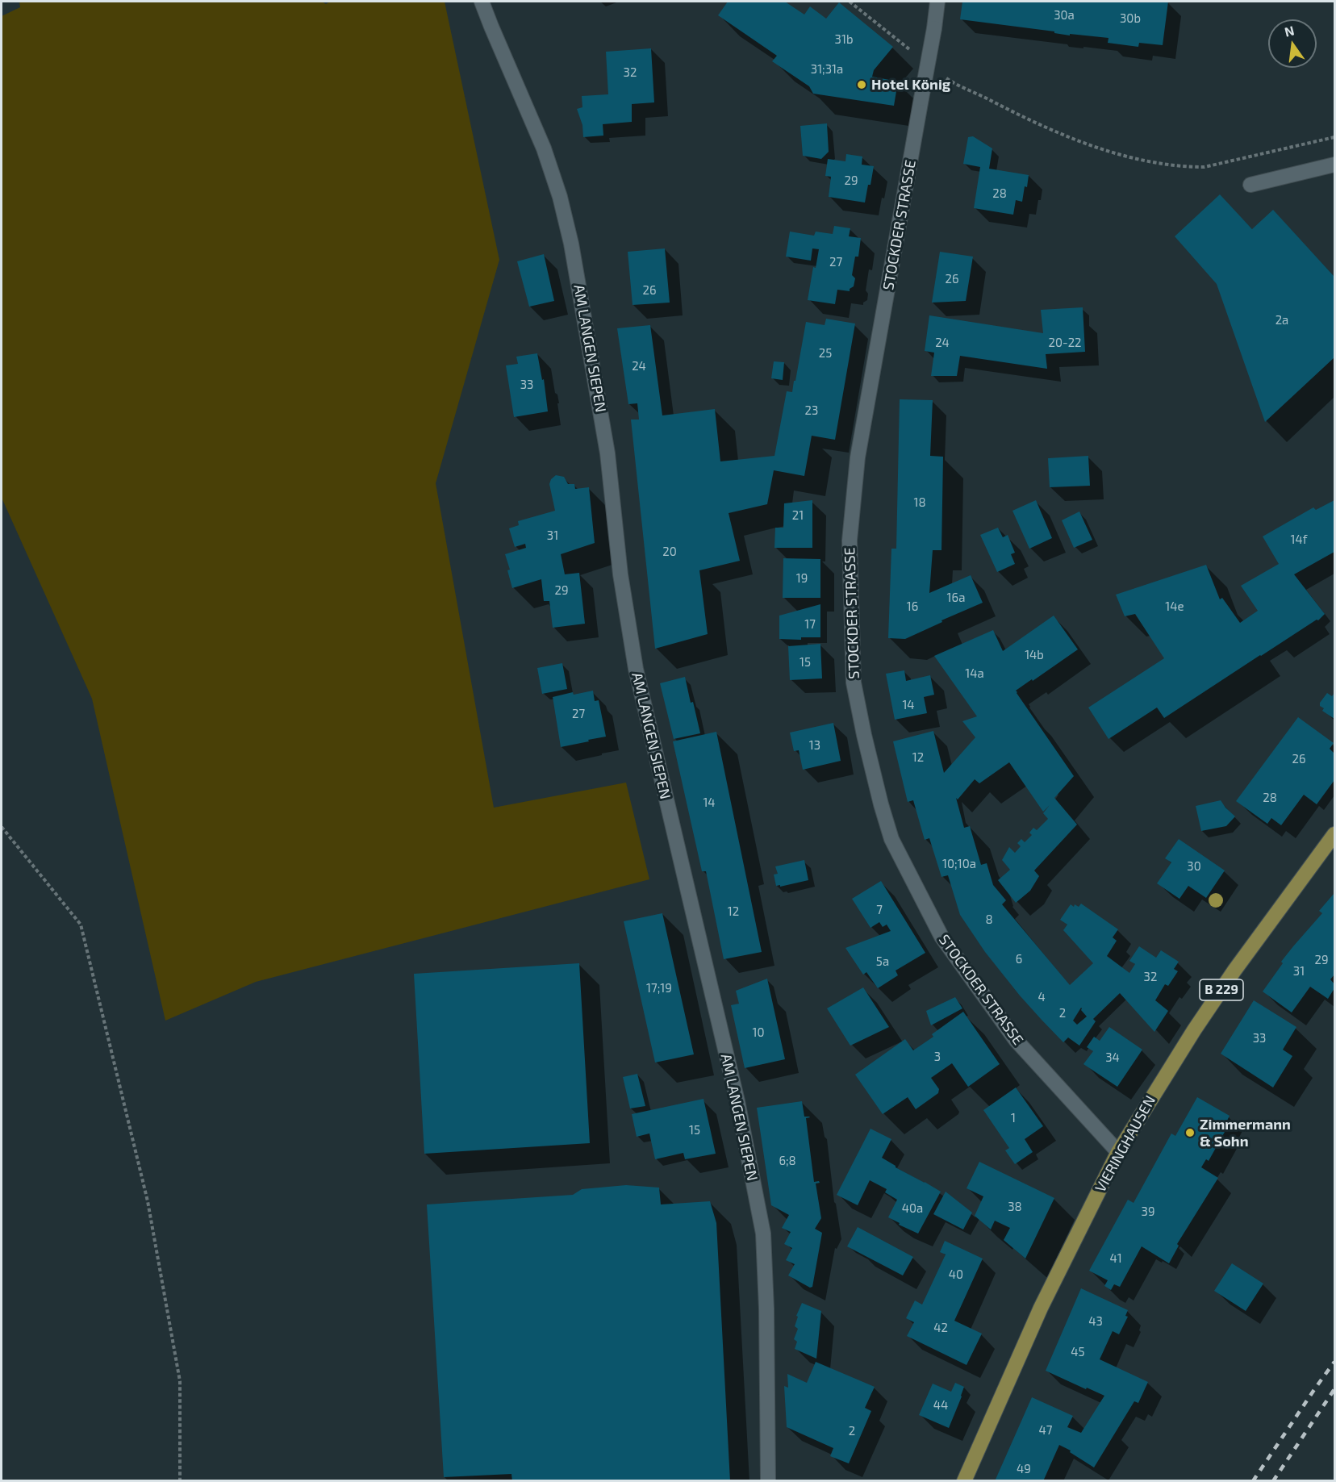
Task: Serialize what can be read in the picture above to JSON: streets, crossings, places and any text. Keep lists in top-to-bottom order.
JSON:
{
  "streets": {
    "main road": ["B 229", "VIERINGHAUSEN"],
    "street": ["STOCKDER STRASSE", "AM LANGEN SIEPEN"]
  },
  "crossings": [
    ["STOCKDER STRASSE", "VIERINGHAUSEN"]
  ],
  "places": ["Hotel König", "Zimmermann & Sohn"],
  "house_numbers": [
    "30a",
    "30b",
    "31b",
    "31;31a",
    "32",
    "29",
    "28",
    "27",
    "26",
    "26",
    "2a",
    "24",
    "20-22",
    "25",
    "24",
    "33",
    "23",
    "18",
    "21",
    "31",
    "14f",
    "20",
    "19",
    "29",
    "16a",
    "16",
    "14e",
    "17",
    "14b",
    "15",
    "14a",
    "14",
    "27",
    "13",
    "12",
    "26",
    "28",
    "14",
    "10;10a",
    "30",
    "7",
    "12",
    "8",
    "6",
    "29",
    "5a",
    "31",
    "32",
    "17;19",
    "4",
    "2",
    "10",
    "33",
    "3",
    "34",
    "1",
    "15",
    "6;8",
    "38",
    "40a",
    "39",
    "41",
    "40",
    "43",
    "42",
    "45",
    "44",
    "47",
    "2",
    "49"
  ],
  "north": "top"
}
